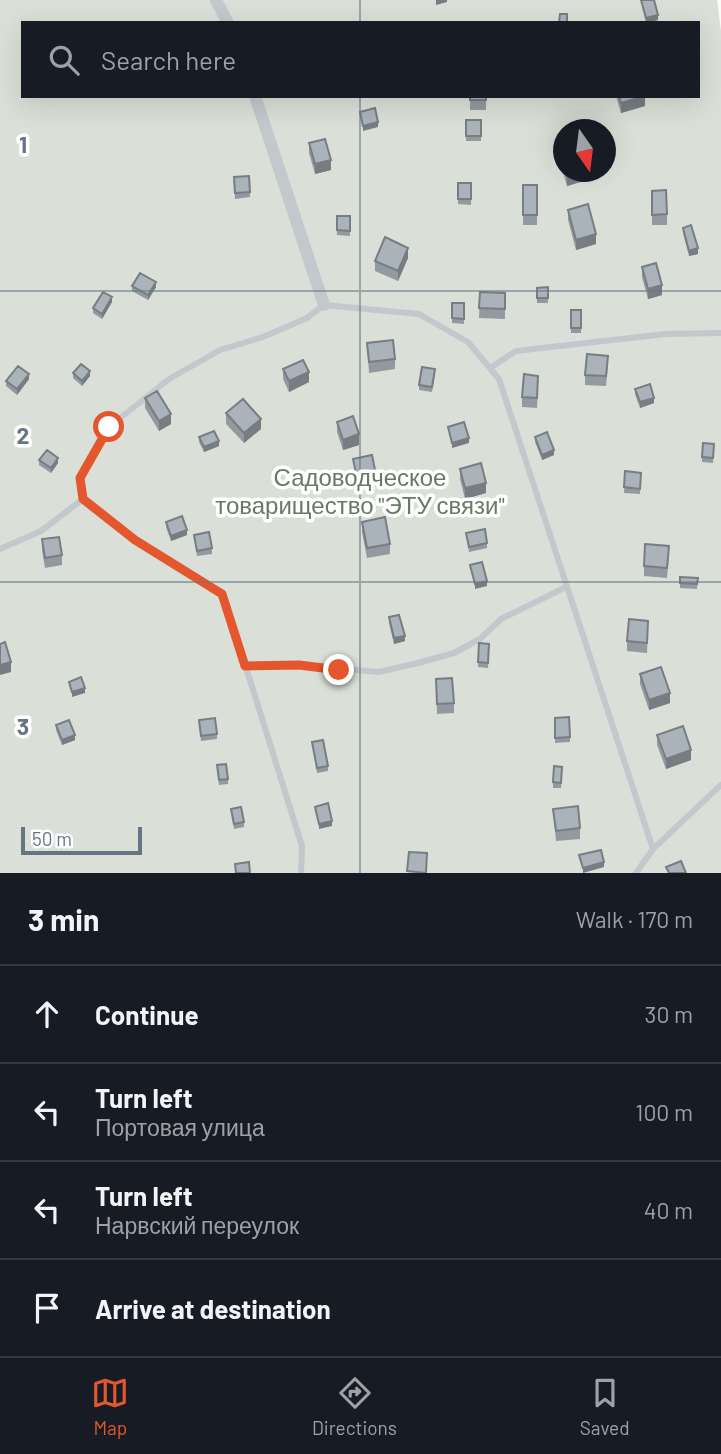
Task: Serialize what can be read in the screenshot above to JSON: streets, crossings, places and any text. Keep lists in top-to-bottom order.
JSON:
{
  "parks": ["Садоводческое товарищество \"ЭТУ связи\""],
  "scale_bar": "50 m",
  "north": "bottom",
  "page": {
    "search": "Search here",
    "scale": "50 m",
    "heading": ["3 min", "Walk · 170 m"],
    "list": [
      ["Continue", "30 m"],
      ["Turn left", "Портовая улица", "100 m"],
      ["Turn left", "Нарвский переулок", "40 m"],
      "Arrive at destination"
    ],
    "nav": ["Map", "Directions", "Saved"]
  },
  "grid": {
    "rows": ["1", "2", "3"]
  }
}
